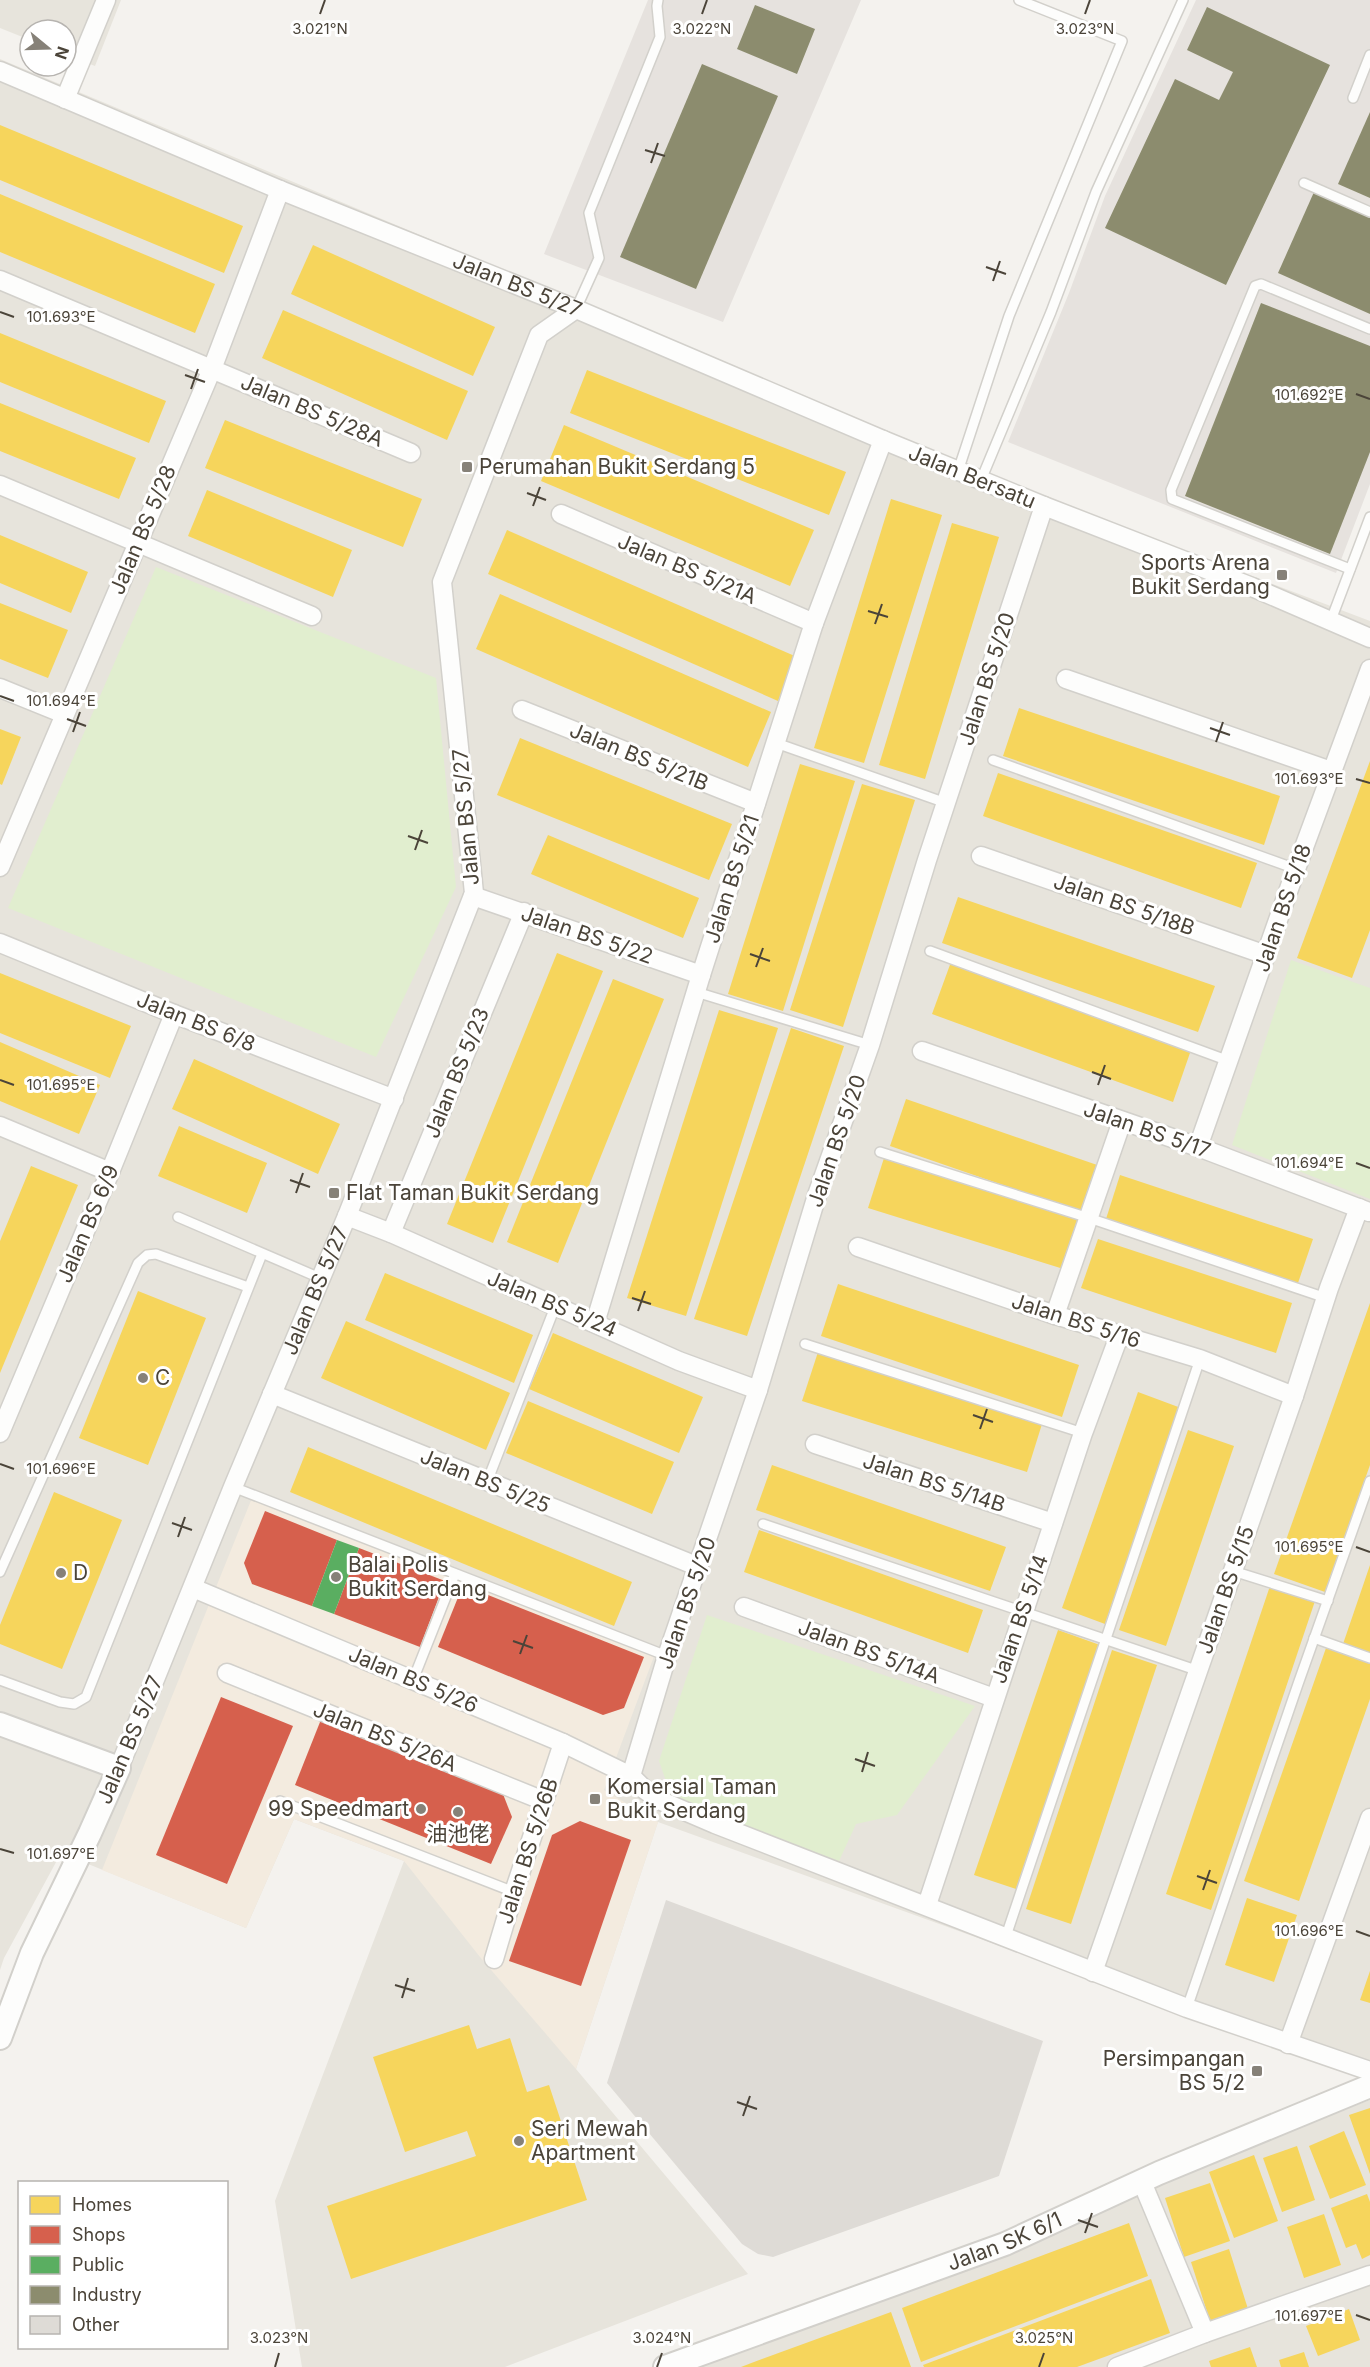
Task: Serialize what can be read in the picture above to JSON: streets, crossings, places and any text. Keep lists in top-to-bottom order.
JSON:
{
  "streets": {
    "street": [
      "Jalan BS 5/27",
      "Jalan BS 5/28A",
      "Jalan Bersatu",
      "Jalan BS 5/28",
      "Jalan BS 5/21A",
      "Jalan BS 5/20",
      "Jalan BS 5/21B",
      "Jalan BS 5/21",
      "Jalan BS 5/18B",
      "Jalan BS 5/18",
      "Jalan BS 5/22",
      "Jalan BS 6/8",
      "Jalan BS 5/23",
      "Jalan BS 5/17",
      "Jalan BS 6/9",
      "Jalan BS 5/24",
      "Jalan BS 5/16",
      "Jalan BS 5/25",
      "Jalan BS 5/14B",
      "Jalan BS 5/15",
      "Jalan BS 5/14",
      "Jalan BS 5/14A",
      "Jalan BS 5/26",
      "Jalan BS 5/26A",
      "Jalan BS 5/26B",
      "Jalan SK 6/1"
    ]
  },
  "crossings": [
    ["Jalan BS 5/27", "Jalan Bersatu"],
    ["Jalan BS 5/27", "Jalan BS 5/28"],
    ["Jalan BS 5/27", "Jalan BS 5/22"],
    ["Jalan BS 5/27", "Jalan BS 6/8"],
    ["Jalan BS 5/27", "Jalan BS 5/24"],
    ["Jalan BS 5/27", "Jalan BS 5/25"],
    ["Jalan BS 5/27", "Jalan BS 5/26"],
    ["Jalan BS 5/28A", "Jalan BS 5/28"],
    ["Jalan Bersatu", "Jalan BS 5/20"],
    ["Jalan Bersatu", "Jalan BS 5/21"],
    ["Jalan BS 5/21A", "Jalan BS 5/21"],
    ["Jalan BS 5/20", "Jalan BS 5/24"],
    ["Jalan BS 5/20", "Jalan BS 5/25"],
    ["Jalan BS 5/20", "Jalan BS 5/26"],
    ["Jalan BS 5/21B", "Jalan BS 5/21"],
    ["Jalan BS 5/21", "Jalan BS 5/22"],
    ["Jalan BS 5/21", "Jalan BS 5/24"],
    ["Jalan BS 5/18B", "Jalan BS 5/18"],
    ["Jalan BS 5/18", "Jalan BS 5/17"],
    ["Jalan BS 5/22", "Jalan BS 5/23"],
    ["Jalan BS 6/8", "Jalan BS 6/9"],
    ["Jalan BS 5/23", "Jalan BS 5/24"],
    ["Jalan BS 5/17", "Jalan BS 5/15"],
    ["Jalan BS 5/16", "Jalan BS 5/15"],
    ["Jalan BS 5/16", "Jalan BS 5/14"],
    ["Jalan BS 5/14B", "Jalan BS 5/14"],
    ["Jalan BS 5/15", "Jalan BS 5/26"],
    ["Jalan BS 5/14", "Jalan BS 5/14A"],
    ["Jalan BS 5/14", "Jalan BS 5/26"],
    ["Jalan BS 5/26", "Jalan BS 5/26B"],
    ["Jalan BS 5/26A", "Jalan BS 5/26B"]
  ],
  "places": {
    "transit": [
      "Perumahan Bukit Serdang 5",
      "Sports Arena Bukit Serdang",
      "Flat Taman Bukit Serdang",
      "Komersial Taman Bukit Serdang",
      "Persimpangan BS 5/2"
    ],
    "other": [
      "C",
      "D",
      "Balai Polis Bukit Serdang",
      "99 Speedmart",
      "油池佬",
      "Seri Mewah Apartment"
    ]
  },
  "legend": [
    "Homes",
    "Shops",
    "Public",
    "Industry",
    "Other"
  ],
  "north": "right",
  "coordinates": [
    "3.021°N",
    "3.022°N",
    "3.023°N",
    "101.693°E",
    "101.692°E",
    "101.694°E",
    "101.695°E",
    "101.696°E",
    "101.697°E",
    "3.024°N",
    "3.025°N"
  ]
}
